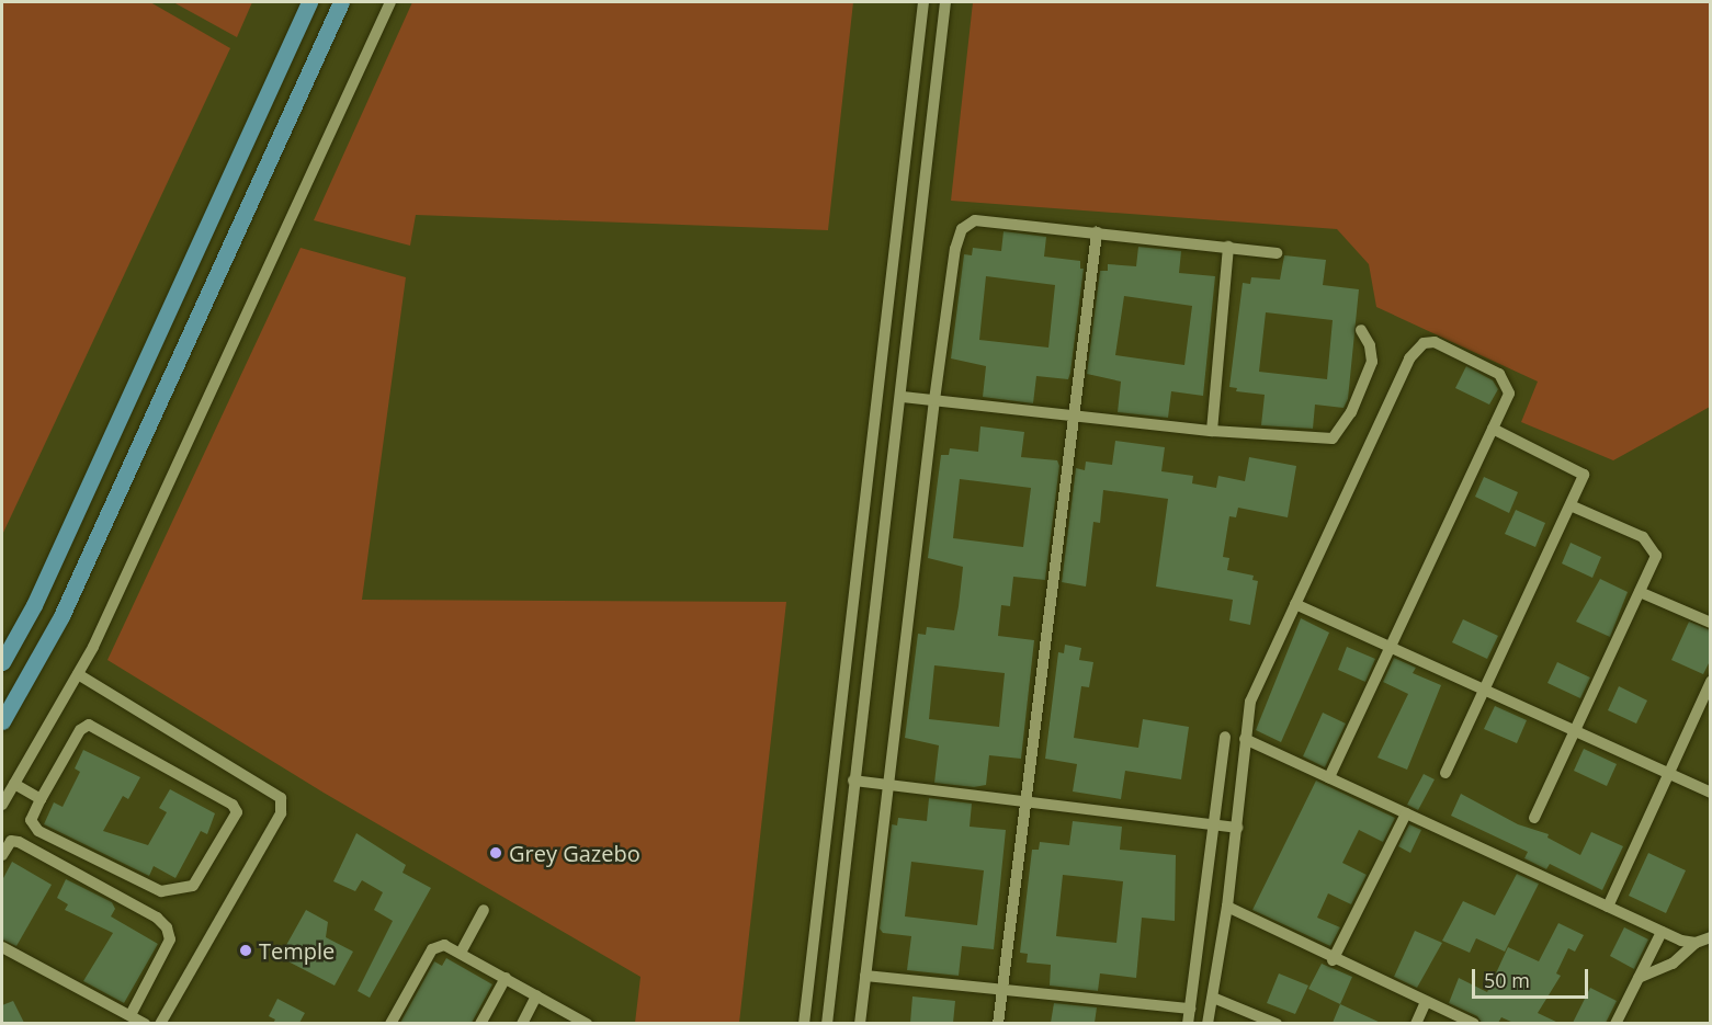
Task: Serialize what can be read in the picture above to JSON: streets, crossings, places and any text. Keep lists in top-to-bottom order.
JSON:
{
  "places": ["Grey Gazebo", "Temple"],
  "scale_bar": "50 m"
}
